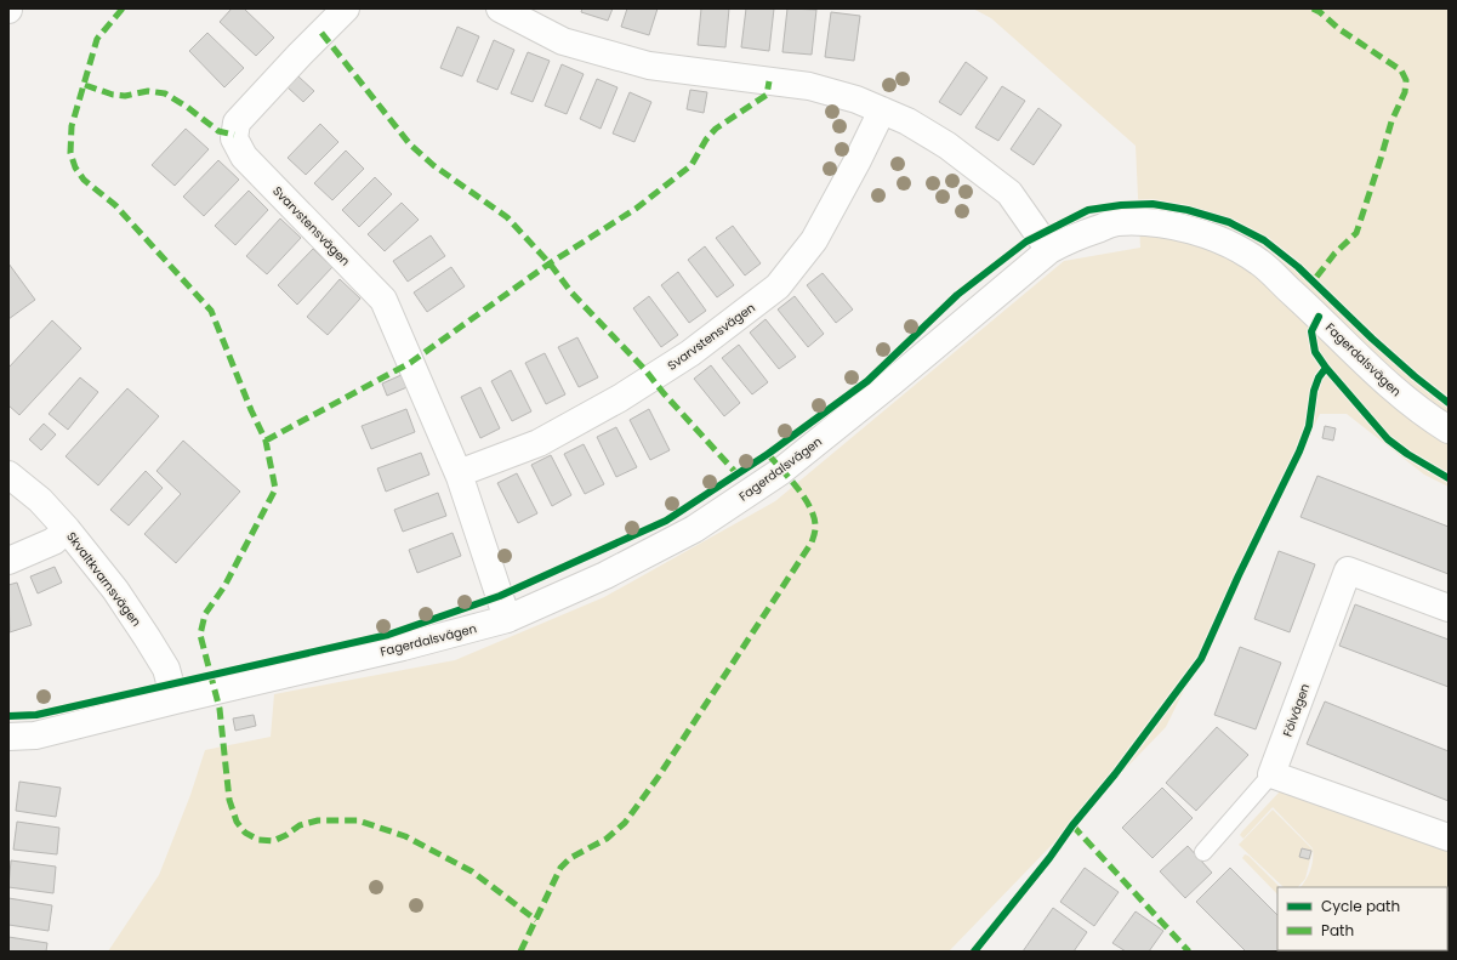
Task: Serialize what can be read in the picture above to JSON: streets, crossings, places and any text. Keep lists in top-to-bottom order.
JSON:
{
  "streets": {
    "street": [
      "Svarvstensvägen",
      "Fagerdalsvägen",
      "Skvaltkvarnsvägen",
      "Fölvägen"
    ]
  },
  "crossings": [
    ["Svarvstensvägen", "Fagerdalsvägen"],
    ["Fagerdalsvägen", "Skvaltkvarnsvägen"]
  ],
  "legend": ["Cycle path", "Path"]
}
